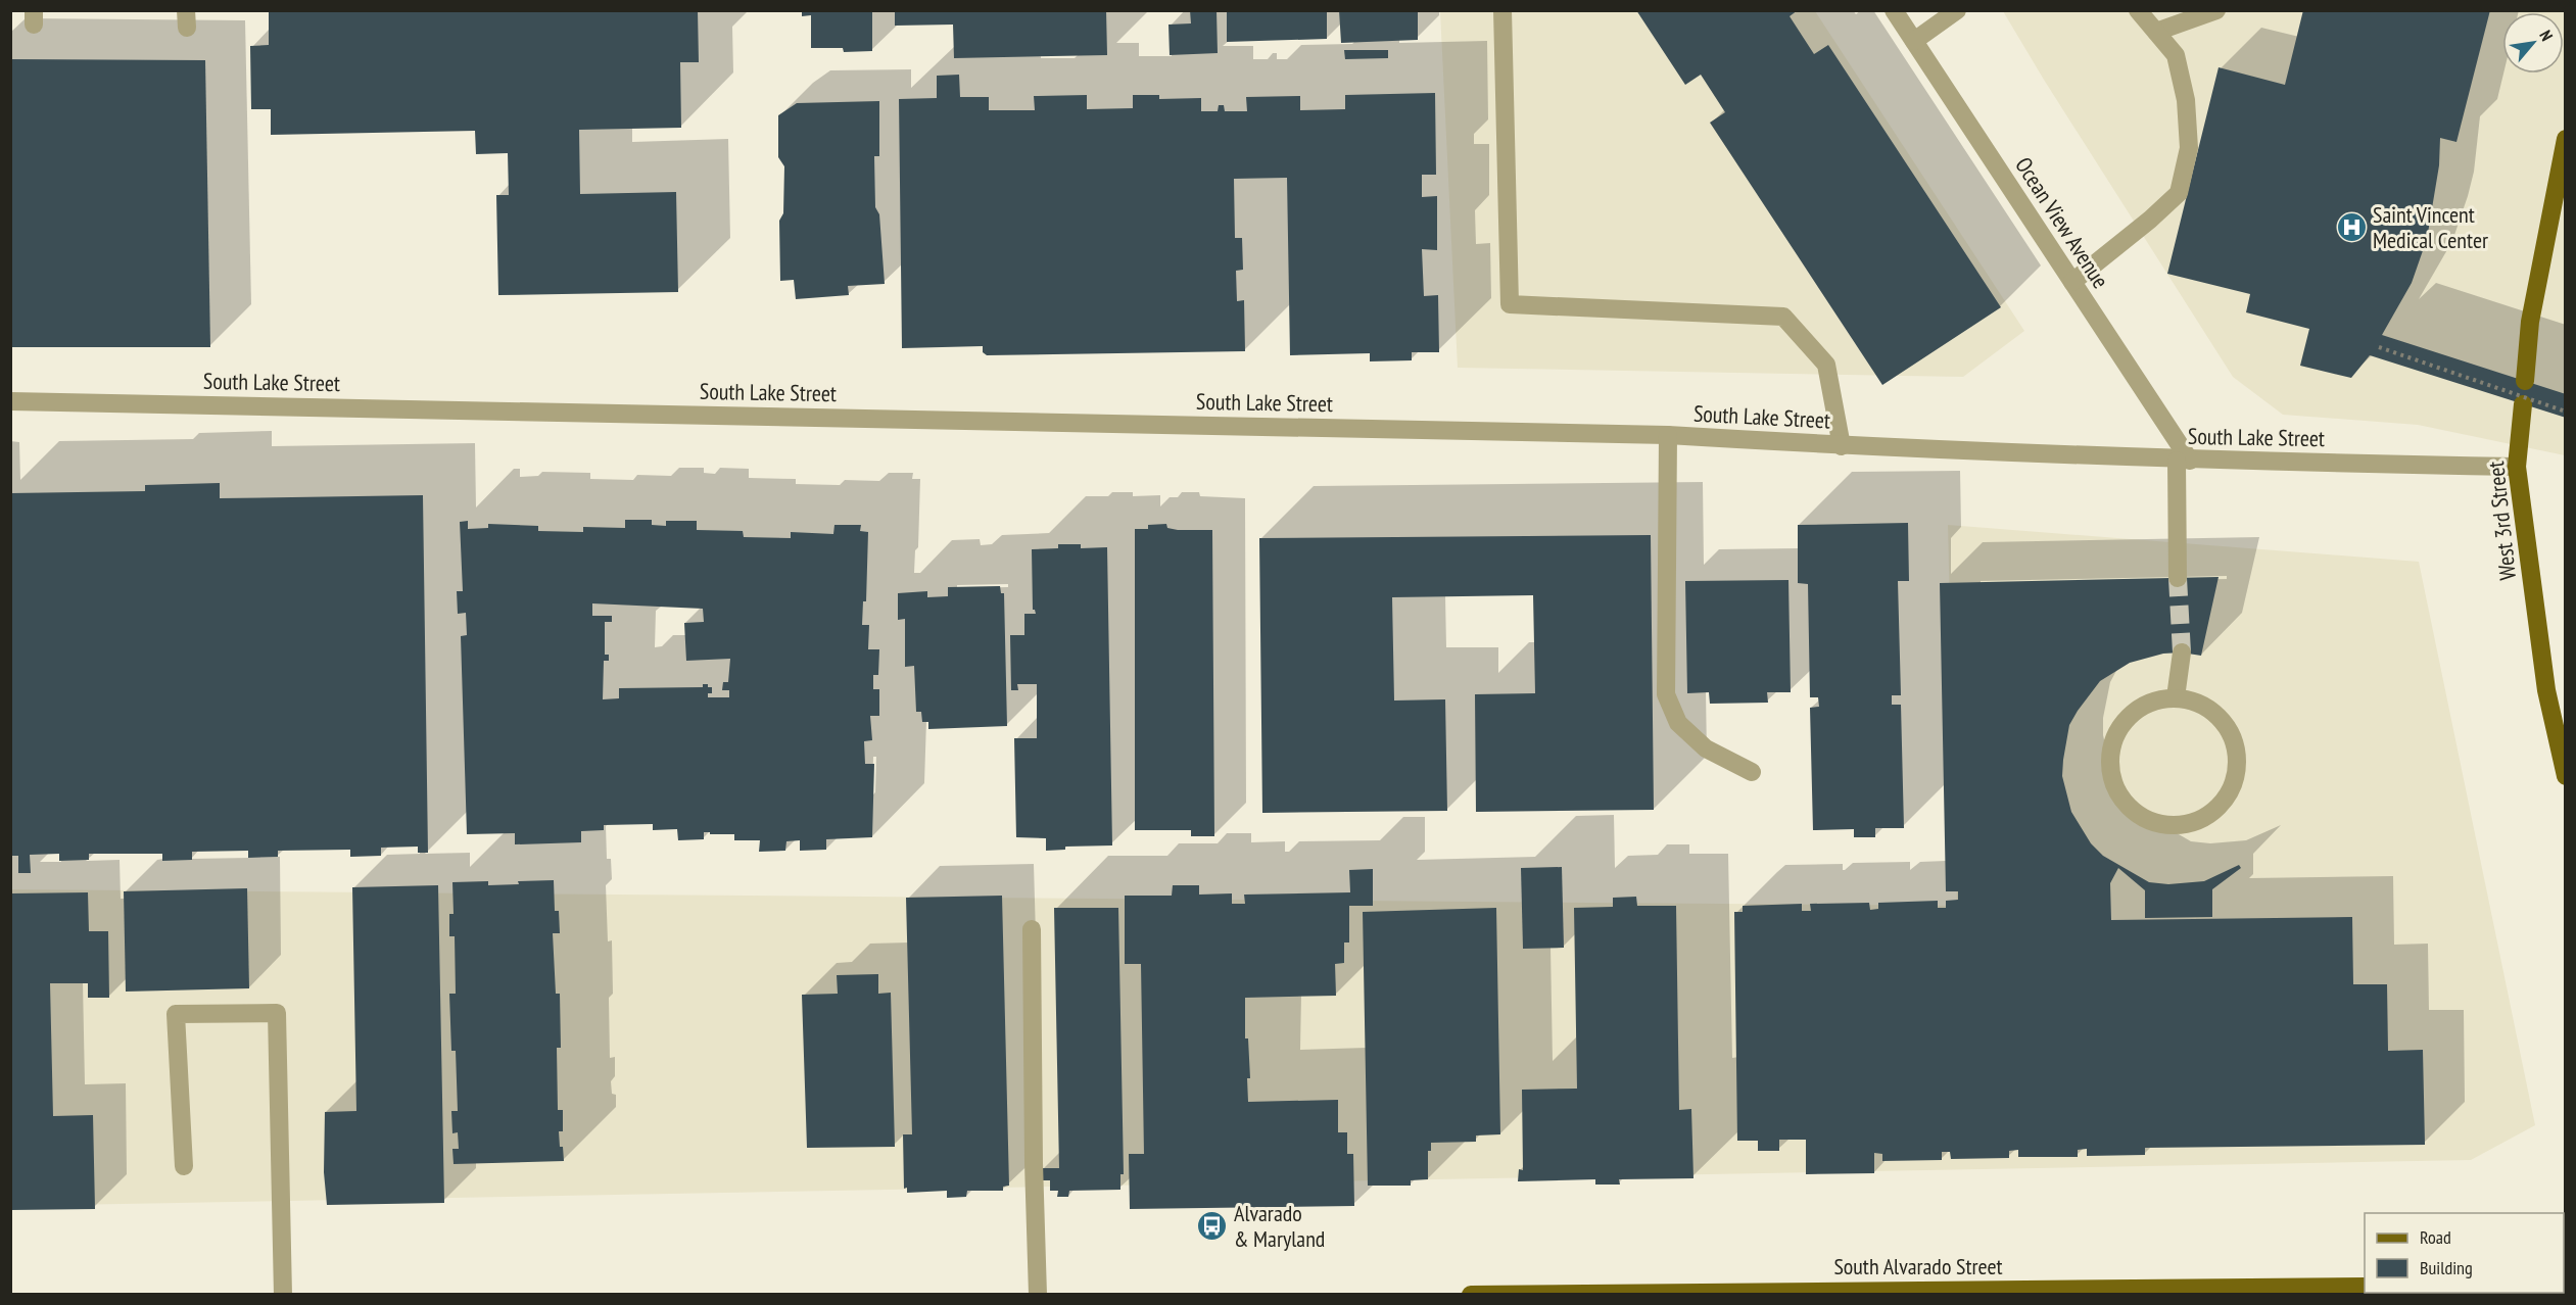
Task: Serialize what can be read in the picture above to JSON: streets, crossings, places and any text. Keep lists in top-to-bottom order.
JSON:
{
  "streets": {
    "main road": ["West 3rd Street", "South Alvarado Street"],
    "street": ["Ocean View Avenue", "South Lake Street"]
  },
  "crossings": [
    ["Ocean View Avenue", "South Lake Street"],
    ["South Lake Street", "West 3rd Street"]
  ],
  "places": {
    "hospital": ["Saint Vincent Medical Center"],
    "bus stop": ["Alvarado & Maryland"]
  },
  "legend": ["Road", "Building"],
  "north": "top right"
}
